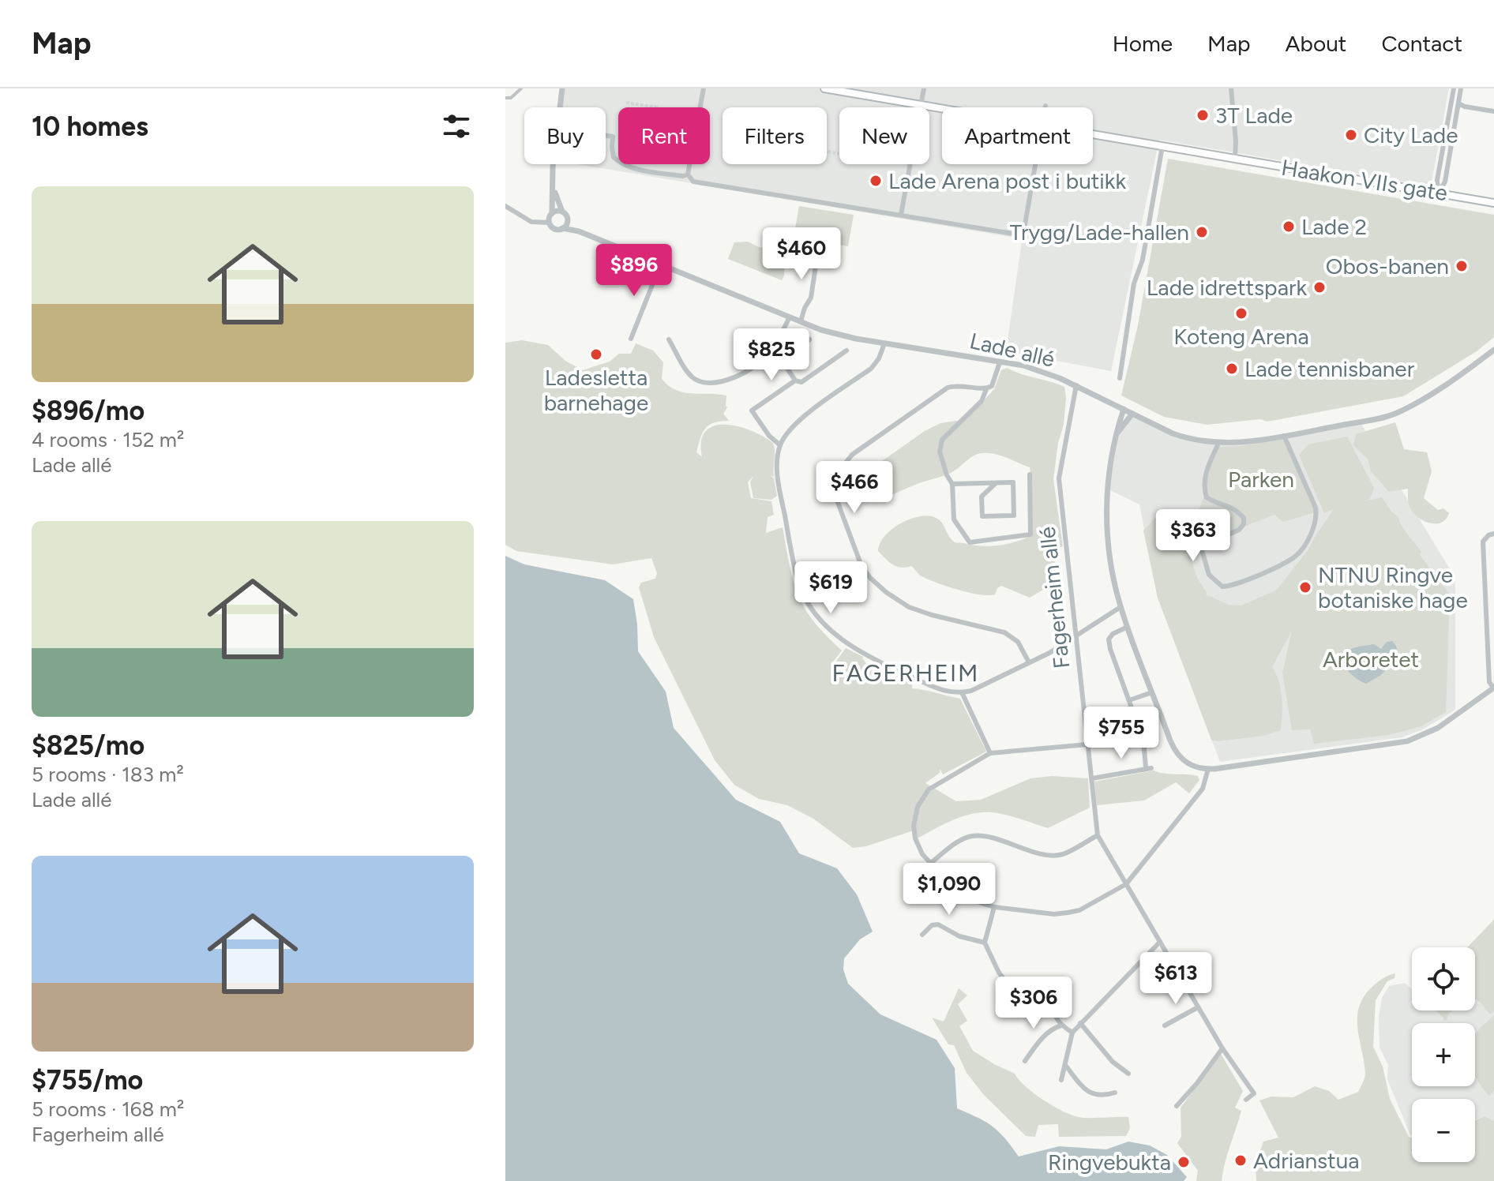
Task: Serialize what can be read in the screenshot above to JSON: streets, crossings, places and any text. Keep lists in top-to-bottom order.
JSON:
{
  "streets": {
    "main road": ["Haakon VIIs gate"],
    "street": ["Lade allé", "Fagerheim allé"]
  },
  "crossings": [
    ["Lade allé", "Fagerheim allé"]
  ],
  "districts": ["FAGERHEIM"],
  "parks": ["Parken", "Arboretet"],
  "places": [
    "3T Lade",
    "City Lade",
    "Lade Arena post i butikk",
    "Lade 2",
    "Trygg/Lade-hallen",
    "Obos-banen",
    "Lade idrettspark",
    "Koteng Arena",
    "Ladesletta barnehage",
    "Lade tennisbaner",
    "NTNU Ringve botaniske hage",
    "Adrianstua",
    "Ringvebukta"
  ],
  "page": {
    "header": "Map",
    "nav": [
      "Home",
      "Map",
      "About",
      "Contact"
    ],
    "heading": "10 homes",
    "chip": [
      "Buy",
      "Rent",
      "Filters",
      "New",
      "Apartment"
    ],
    "list": [
      {
        "name": "$896/mo",
        "note": "4 rooms · 152 m² · Lade allé"
      },
      {
        "name": "$825/mo",
        "note": "5 rooms · 183 m² · Lade allé"
      },
      {
        "name": "$755/mo",
        "note": "5 rooms · 168 m² · Fagerheim allé"
      }
    ],
    "price": [
      "$460",
      "$896",
      "$825",
      "$466",
      "$363",
      "$619",
      "$755",
      "$1,090",
      "$613",
      "$306"
    ],
    "map_buttons": ["+", "−"]
  }
}
